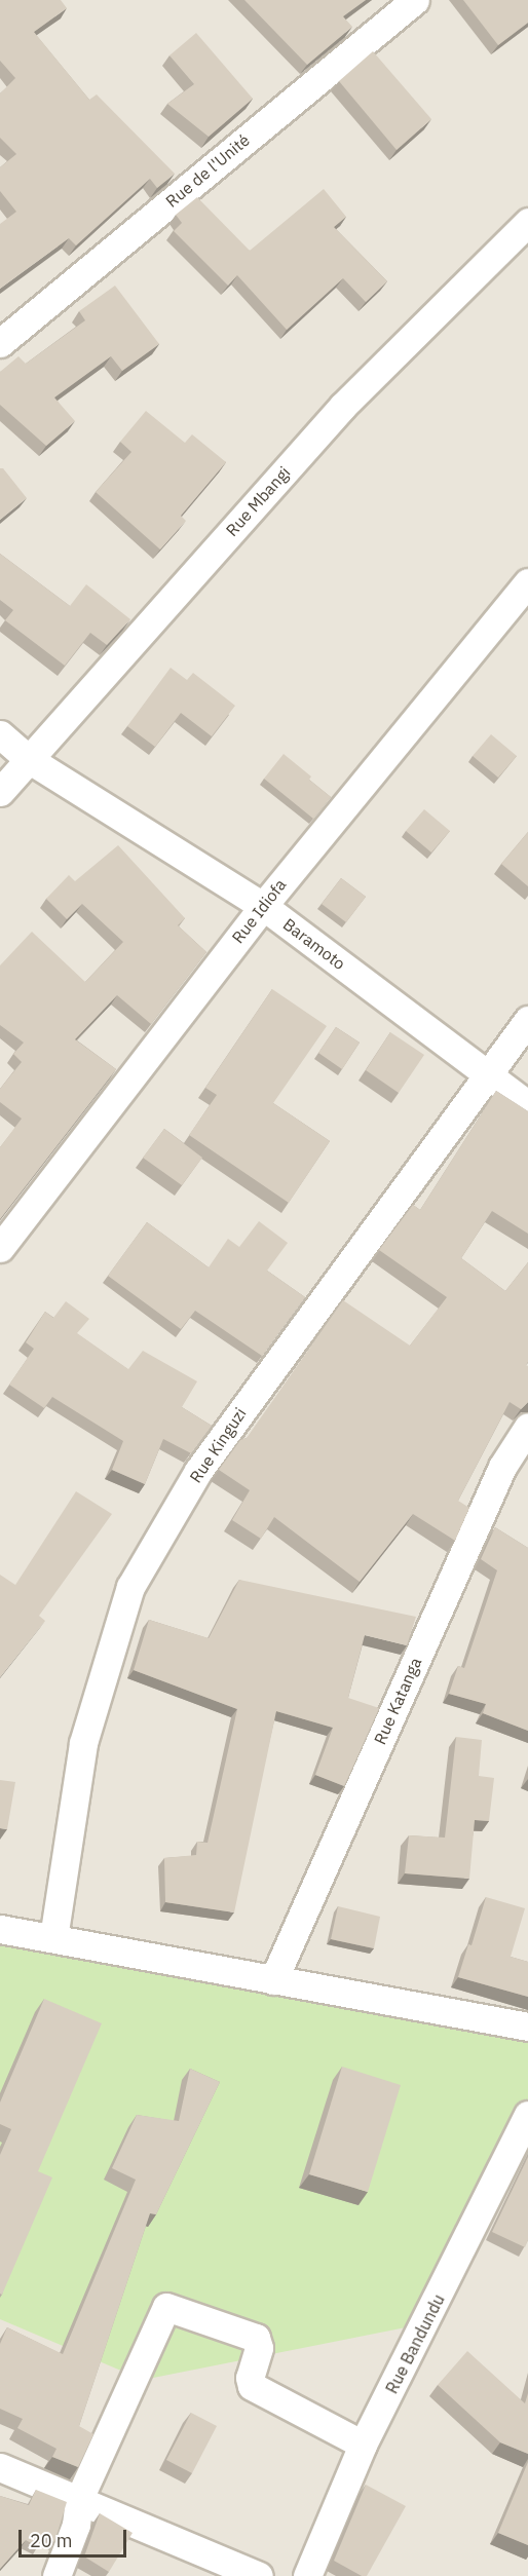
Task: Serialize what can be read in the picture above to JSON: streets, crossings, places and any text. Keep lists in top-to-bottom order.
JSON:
{
  "streets": {
    "street": [
      "Rue de l'Unité",
      "Rue Mbangi",
      "Rue Idiofa",
      "Baramoto",
      "Rue Kinguzi",
      "Rue Katanga",
      "Rue Bandundu"
    ]
  },
  "crossings": [
    ["Rue Mbangi", "Baramoto"],
    ["Rue Idiofa", "Baramoto"],
    ["Baramoto", "Rue Kinguzi"]
  ],
  "scale_bar": "20 m"
}
